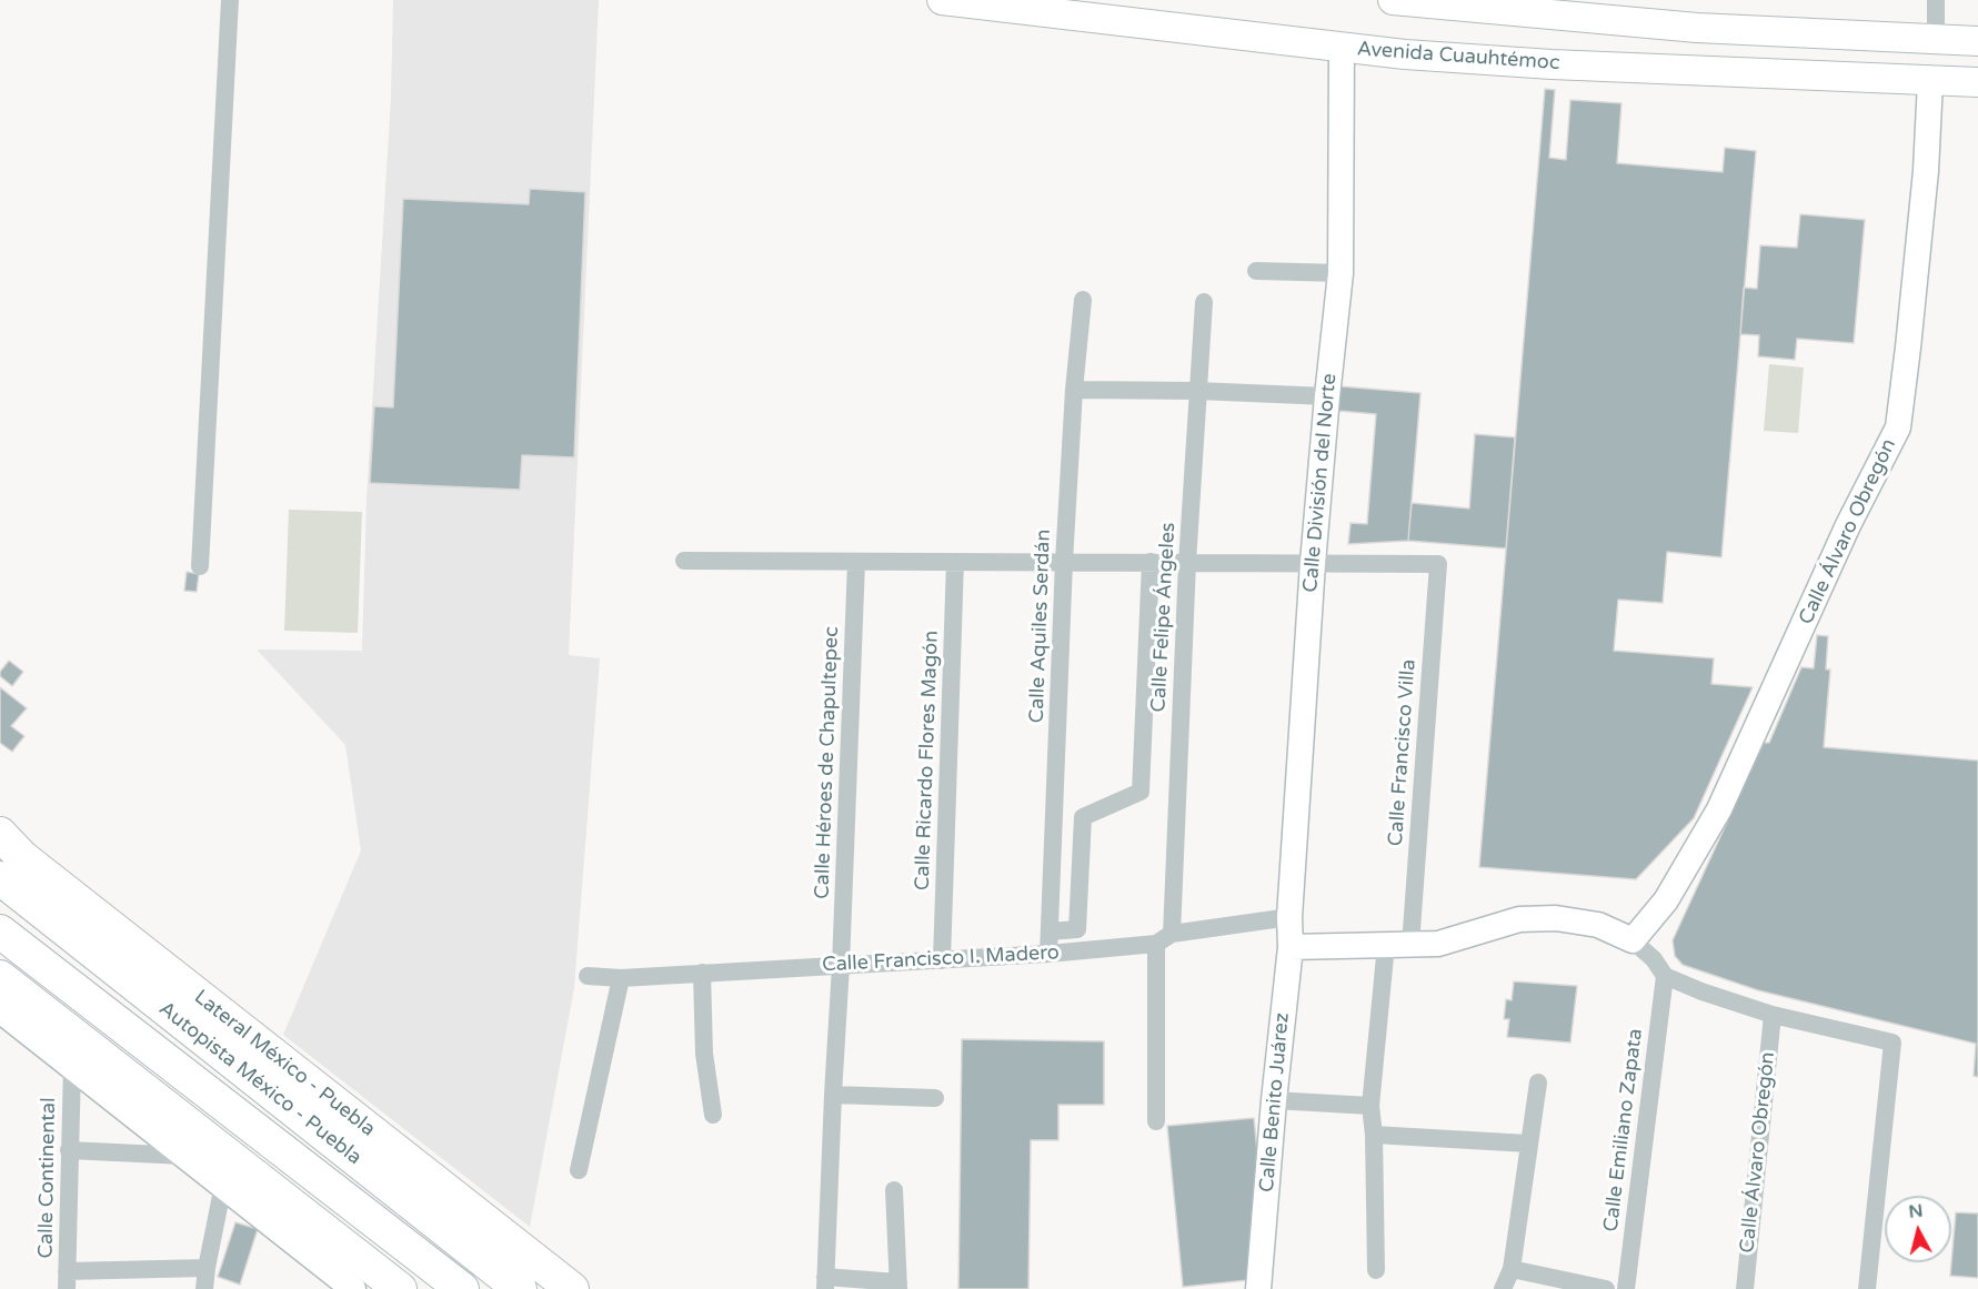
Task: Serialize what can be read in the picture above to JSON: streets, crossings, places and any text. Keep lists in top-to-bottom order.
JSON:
{
  "streets": {
    "highway": ["Lateral México - Puebla", "Autopista México - Puebla"],
    "main road": ["Avenida Cuauhtémoc"],
    "street": [
      "Calle División del Norte",
      "Calle Álvaro Obregón",
      "Calle Felipe Ángeles",
      "Calle Aquiles Serdán",
      "Calle Francisco Villa",
      "Calle Ricardo Flores Magón",
      "Calle Héroes de Chapultepec",
      "Calle Francisco I. Madero",
      "Calle Benito Juárez",
      "Calle Emiliano Zapata",
      "Calle Continental"
    ]
  },
  "crossings": [
    ["Avenida Cuauhtémoc", "Calle División del Norte"],
    ["Avenida Cuauhtémoc", "Calle Álvaro Obregón"],
    ["Calle División del Norte", "Calle Francisco Villa"],
    ["Calle División del Norte", "Calle Francisco I. Madero"],
    ["Calle División del Norte", "Calle Benito Juárez"],
    ["Calle Felipe Ángeles", "Calle Francisco I. Madero"],
    ["Calle Aquiles Serdán", "Calle Francisco I. Madero"],
    ["Calle Ricardo Flores Magón", "Calle Francisco I. Madero"],
    ["Calle Héroes de Chapultepec", "Calle Francisco I. Madero"],
    ["Calle Francisco I. Madero", "Calle Benito Juárez"]
  ],
  "north": "top"
}
